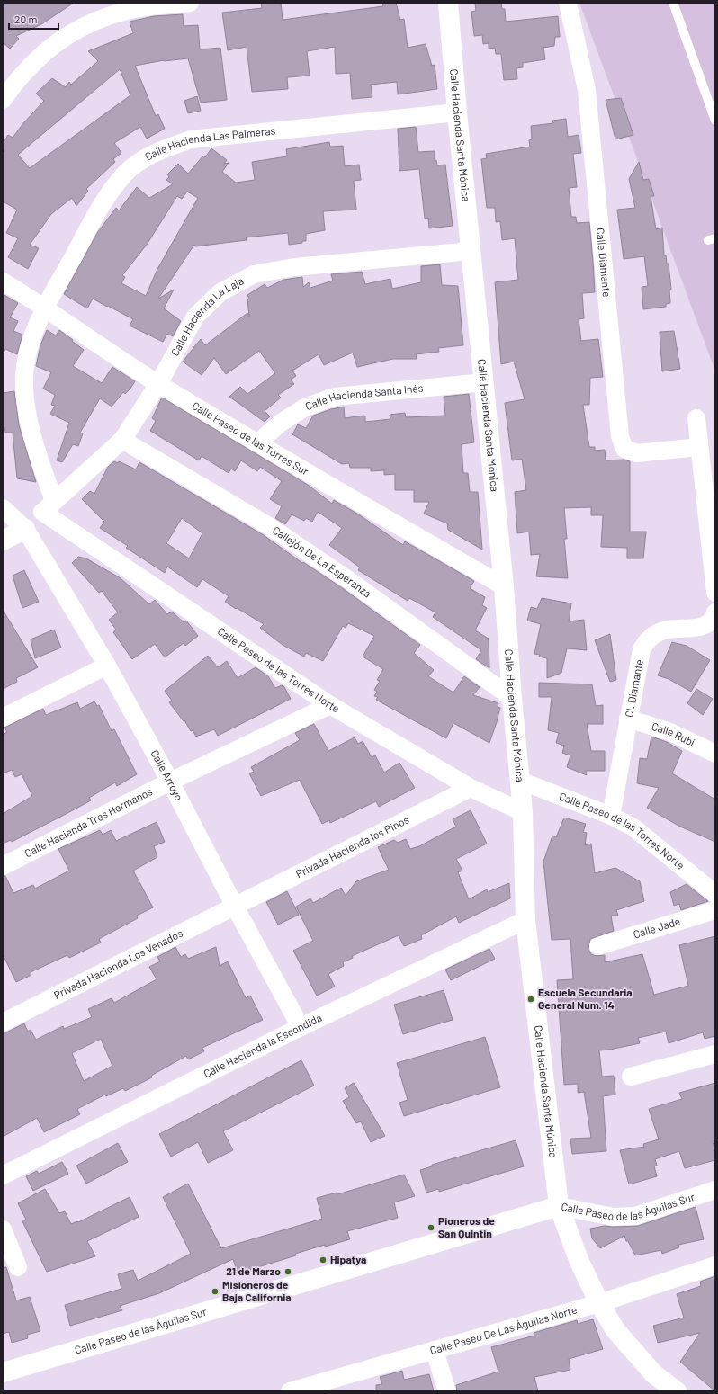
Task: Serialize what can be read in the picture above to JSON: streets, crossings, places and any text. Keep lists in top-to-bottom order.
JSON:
{
  "streets": {
    "street": [
      "Calle Hacienda Santa Mónica",
      "Calle Hacienda Las Palmeras",
      "Calle Diamante",
      "Calle Hacienda La Laja",
      "Calle Hacienda Santa Inés",
      "Calle Paseo de las Torres Sur",
      "Callejón De La Esperanza",
      "Calle Paseo de las Torres Norte",
      "Cl. Diamante",
      "Calle Rubí",
      "Calle Arroyo",
      "Calle Hacienda Tres Hermanos",
      "Privada Hacienda los Pinos",
      "Calle Jade",
      "Privada Hacienda Los Venados",
      "Calle Hacienda la Escondida",
      "Calle Paseo de las Águilas Sur",
      "Calle Paseo De Las Águilas Norte"
    ]
  },
  "crossings": [
    ["Calle Hacienda Santa Mónica", "Calle Hacienda Las Palmeras"],
    ["Calle Hacienda Santa Mónica", "Calle Hacienda La Laja"],
    ["Calle Hacienda Santa Mónica", "Calle Hacienda Santa Inés"],
    ["Calle Hacienda Santa Mónica", "Calle Paseo de las Torres Sur"],
    ["Calle Hacienda Santa Mónica", "Callejón De La Esperanza"],
    ["Calle Hacienda Santa Mónica", "Calle Paseo de las Torres Norte"],
    ["Calle Hacienda Santa Mónica", "Calle Hacienda la Escondida"],
    ["Calle Hacienda Santa Mónica", "Calle Paseo de las Águilas Sur"],
    ["Calle Hacienda Santa Mónica", "Calle Paseo De Las Águilas Norte"],
    ["Calle Hacienda Las Palmeras", "Calle Hacienda La Laja"],
    ["Calle Hacienda Las Palmeras", "Calle Paseo de las Torres Sur"],
    ["Calle Hacienda Las Palmeras", "Calle Paseo de las Torres Norte"],
    ["Calle Hacienda La Laja", "Calle Paseo de las Torres Sur"],
    ["Calle Hacienda La Laja", "Callejón De La Esperanza"],
    ["Calle Hacienda La Laja", "Calle Paseo de las Torres Norte"],
    ["Calle Hacienda La Laja", "Calle Arroyo"],
    ["Calle Hacienda Santa Inés", "Calle Paseo de las Torres Sur"],
    ["Calle Paseo de las Torres Norte", "Cl. Diamante"],
    ["Calle Paseo de las Torres Norte", "Calle Hacienda Tres Hermanos"],
    ["Calle Paseo de las Torres Norte", "Privada Hacienda los Pinos"],
    ["Cl. Diamante", "Calle Rubí"],
    ["Calle Arroyo", "Calle Hacienda Tres Hermanos"],
    ["Calle Arroyo", "Privada Hacienda los Pinos"],
    ["Calle Arroyo", "Privada Hacienda Los Venados"],
    ["Calle Arroyo", "Calle Hacienda la Escondida"],
    ["Privada Hacienda los Pinos", "Privada Hacienda Los Venados"]
  ],
  "places": [
    "Escuela Secundaria General Num. 14",
    "Pioneros de San Quintin",
    "Hipatya",
    "21 de Marzo",
    "Misioneros de Baja California"
  ],
  "scale_bar": "20 m"
}
